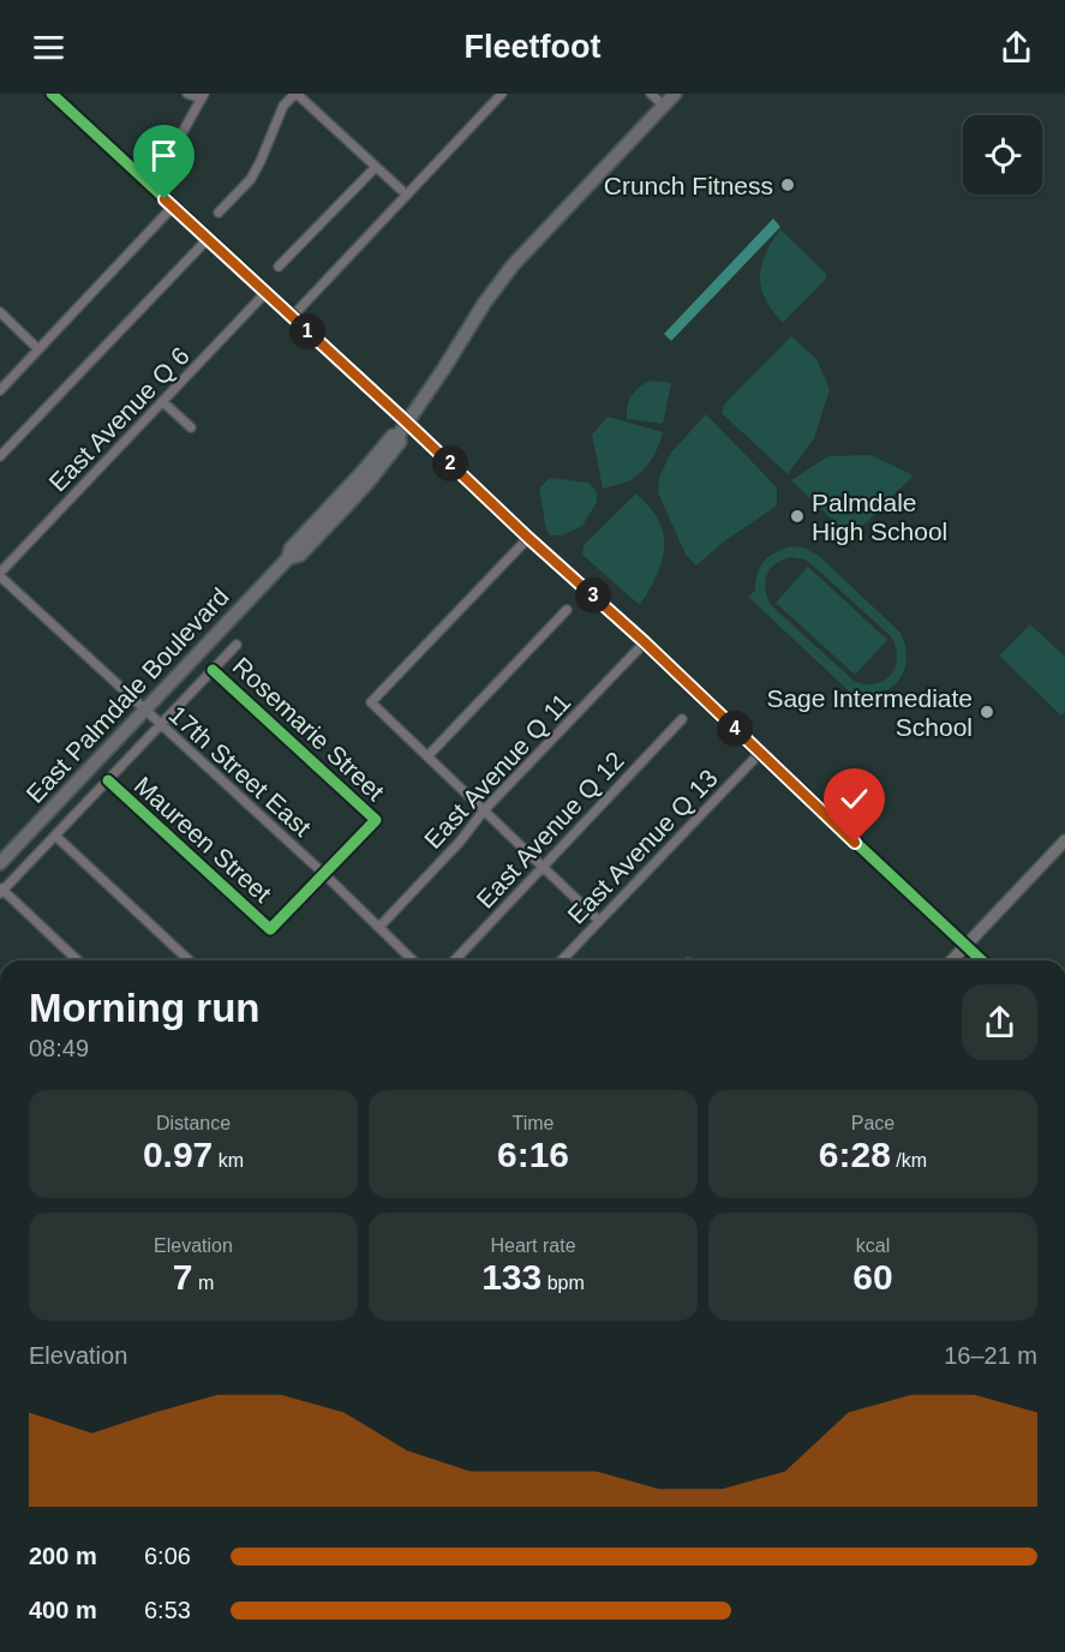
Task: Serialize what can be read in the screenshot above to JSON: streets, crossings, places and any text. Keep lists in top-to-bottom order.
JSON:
{
  "streets": {
    "highway": ["East Palmdale Boulevard"],
    "street": [
      "East Avenue Q 6",
      "Rosemarie Street",
      "17th Street East",
      "East Avenue Q 11",
      "East Avenue Q 12",
      "Maureen Street",
      "East Avenue Q 13"
    ]
  },
  "crossings": [
    ["East Avenue Q 6", "17th Street East"],
    ["East Palmdale Boulevard", "Rosemarie Street"],
    ["East Palmdale Boulevard", "17th Street East"],
    ["East Palmdale Boulevard", "Maureen Street"],
    ["Rosemarie Street", "17th Street East"],
    ["Rosemarie Street", "Maureen Street"],
    ["17th Street East", "East Avenue Q 11"],
    ["17th Street East", "Maureen Street"]
  ],
  "places": ["Crunch Fitness", "Palmdale High School", "Sage Intermediate School"],
  "page": {
    "header": "Fleetfoot",
    "pins": [
      "1",
      "2",
      "3",
      "4"
    ],
    "heading": ["Morning run", "08:49"],
    "stats": [
      ["Distance", "0.97 km"],
      ["Time", "6:16"],
      ["Pace", "6:28 /km"],
      ["Elevation", "7 m"],
      ["Heart rate", "133 bpm"],
      ["kcal", "60"]
    ],
    "chart": ["Elevation", "16–21 m"],
    "list": [
      {
        "name": "200 m",
        "note": "6:06"
      },
      {
        "name": "400 m",
        "note": "6:53"
      }
    ]
  }
}
